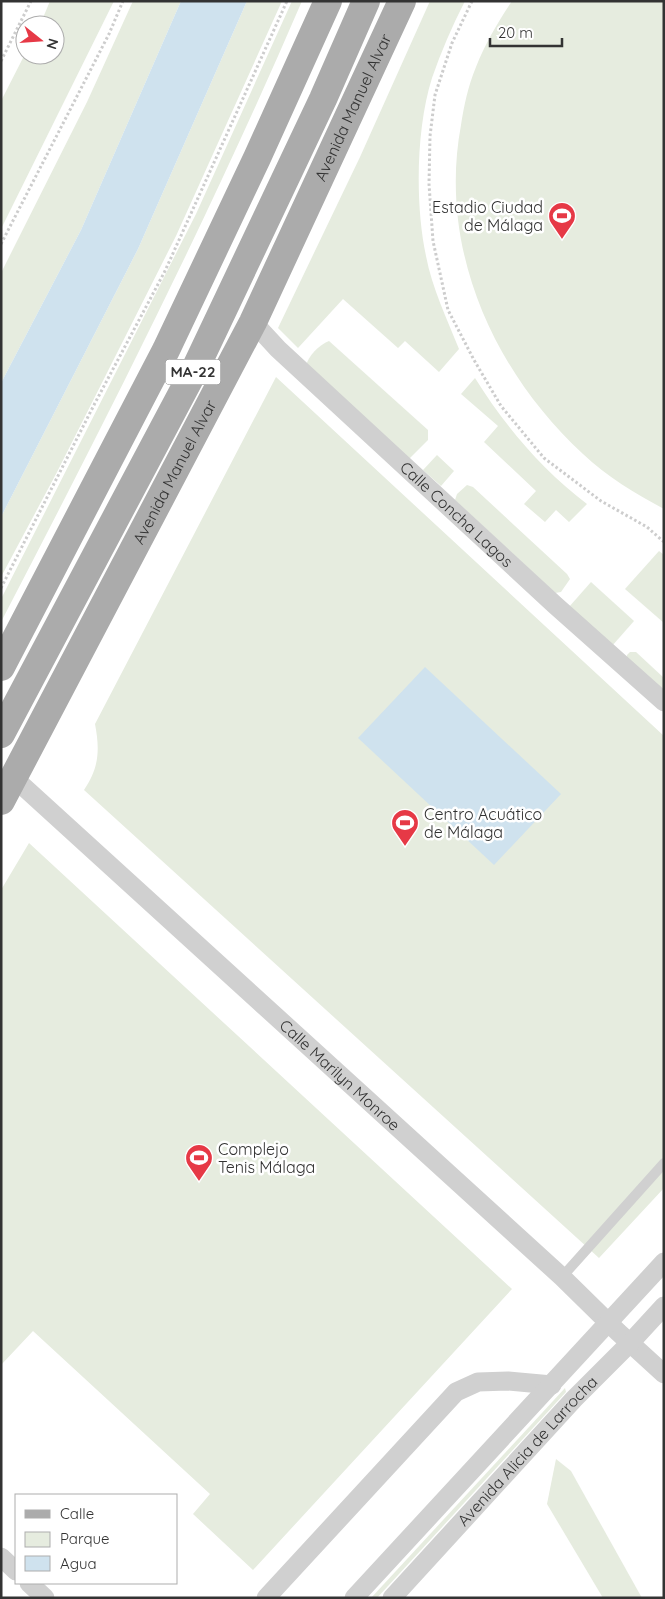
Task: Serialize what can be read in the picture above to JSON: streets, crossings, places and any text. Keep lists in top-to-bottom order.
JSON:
{
  "streets": {
    "main road": ["Avenida Manuel Alvar", "MA-22"],
    "street": ["Calle Concha Lagos", "Calle Marilyn Monroe", "Avenida Alicia de Larrocha"]
  },
  "crossings": [
    ["Avenida Manuel Alvar", "Calle Concha Lagos"],
    ["Avenida Manuel Alvar", "Calle Marilyn Monroe"],
    ["Calle Marilyn Monroe", "Avenida Alicia de Larrocha"]
  ],
  "places": {
    "sports": ["Estadio Ciudad de Málaga", "Centro Acuático de Málaga", "Complejo Tenis Málaga"]
  },
  "legend": ["Calle", "Parque", "Agua"],
  "scale_bar": "20 m",
  "north": "right"
}
